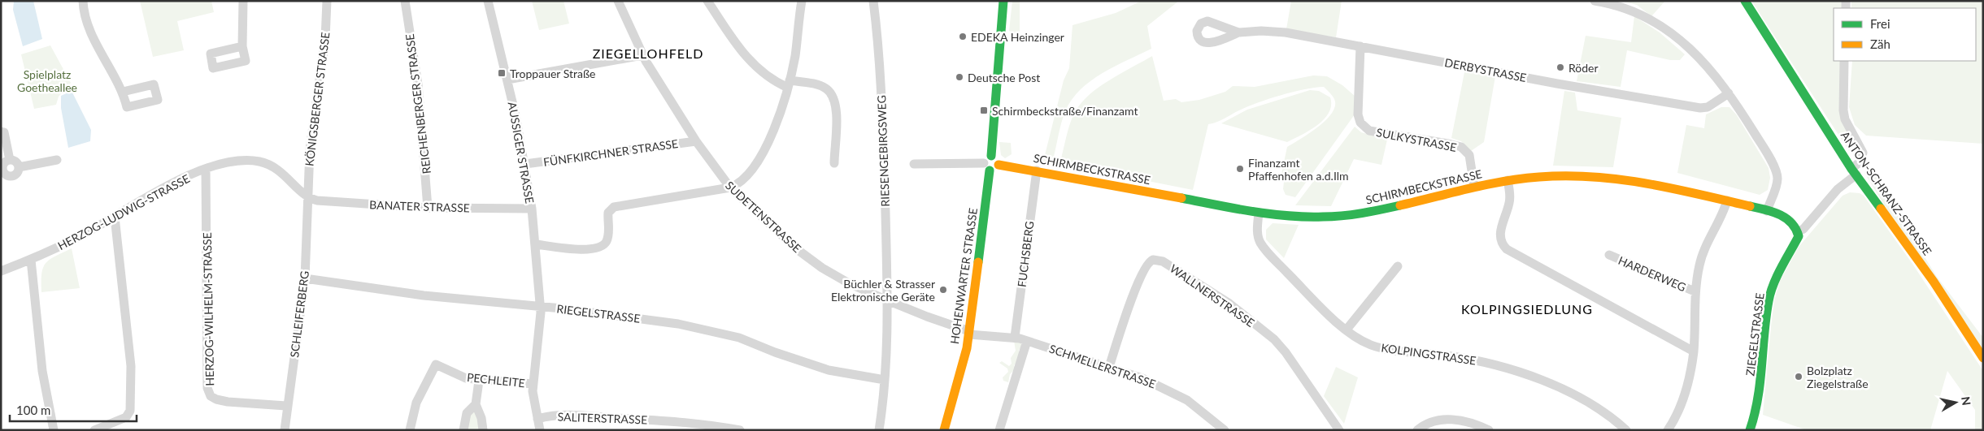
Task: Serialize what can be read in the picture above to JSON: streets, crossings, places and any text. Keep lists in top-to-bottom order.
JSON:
{
  "streets": {
    "street": [
      "DERBYSTRASSE",
      "KÖNIGSBERGER STRASSE",
      "REICHENBERGER STRASSE",
      "SULKYSTRASSE",
      "RIESENGEBIRGSWEG",
      "AUSSIGER STRASSE",
      "FÜNFKIRCHNER STRASSE",
      "SCHIRMBECKSTRASSE",
      "ANTON-SCHRANZ-STRASSE",
      "BANATER STRASSE",
      "HERZOG-LUDWIG-STRASSE",
      "SUDETENSTRASSE",
      "FUCHSBERG",
      "HARDERWEG",
      "HOHENWARTER STRASSE",
      "WALLNERSTRASSE",
      "HERZOG-WILHELM-STRASSE",
      "RIEGELSTRASSE",
      "SCHLEIFERBERG",
      "ZIEGELSTRASSE",
      "KOLPINGSTRASSE",
      "SCHMELLERSTRASSE",
      "PECHLEITE",
      "SALITERSTRASSE"
    ]
  },
  "crossings": [
    ["DERBYSTRASSE", "SULKYSTRASSE"],
    ["KÖNIGSBERGER STRASSE", "BANATER STRASSE"],
    ["KÖNIGSBERGER STRASSE", "HERZOG-LUDWIG-STRASSE"],
    ["KÖNIGSBERGER STRASSE", "SCHLEIFERBERG"],
    ["REICHENBERGER STRASSE", "BANATER STRASSE"],
    ["SULKYSTRASSE", "SCHIRMBECKSTRASSE"],
    ["RIESENGEBIRGSWEG", "SUDETENSTRASSE"],
    ["RIESENGEBIRGSWEG", "RIEGELSTRASSE"],
    ["AUSSIGER STRASSE", "FÜNFKIRCHNER STRASSE"],
    ["AUSSIGER STRASSE", "BANATER STRASSE"],
    ["AUSSIGER STRASSE", "RIEGELSTRASSE"],
    ["AUSSIGER STRASSE", "PECHLEITE"],
    ["AUSSIGER STRASSE", "SALITERSTRASSE"],
    ["FÜNFKIRCHNER STRASSE", "SUDETENSTRASSE"],
    ["SCHIRMBECKSTRASSE", "FUCHSBERG"],
    ["SCHIRMBECKSTRASSE", "HOHENWARTER STRASSE"],
    ["SCHIRMBECKSTRASSE", "ZIEGELSTRASSE"],
    ["SCHIRMBECKSTRASSE", "KOLPINGSTRASSE"],
    ["ANTON-SCHRANZ-STRASSE", "ZIEGELSTRASSE"],
    ["BANATER STRASSE", "HERZOG-LUDWIG-STRASSE"],
    ["BANATER STRASSE", "SCHLEIFERBERG"],
    ["HERZOG-LUDWIG-STRASSE", "HERZOG-WILHELM-STRASSE"],
    ["HERZOG-LUDWIG-STRASSE", "SCHLEIFERBERG"],
    ["SUDETENSTRASSE", "HOHENWARTER STRASSE"],
    ["SUDETENSTRASSE", "SCHMELLERSTRASSE"],
    ["FUCHSBERG", "SCHMELLERSTRASSE"],
    ["HOHENWARTER STRASSE", "SCHMELLERSTRASSE"],
    ["WALLNERSTRASSE", "SCHMELLERSTRASSE"],
    ["HERZOG-WILHELM-STRASSE", "SCHLEIFERBERG"],
    ["RIEGELSTRASSE", "SCHLEIFERBERG"]
  ],
  "districts": ["ZIEGELLOHFELD", "KOLPINGSIEDLUNG"],
  "parks": ["Spielplatz Goetheallee"],
  "places": {
    "other": [
      "EDEKA Heinzinger",
      "Röder",
      "Deutsche Post",
      "Finanzamt Pfaffenhofen a.d.Ilm",
      "Büchler & Strasser Elektronische Geräte",
      "Bolzplatz Ziegelstraße"
    ],
    "transit": ["Troppauer Straße", "Schirmbeckstraße/Finanzamt"]
  },
  "legend": ["Frei", "Zäh"],
  "scale_bar": "100 m",
  "north": "right"
}
